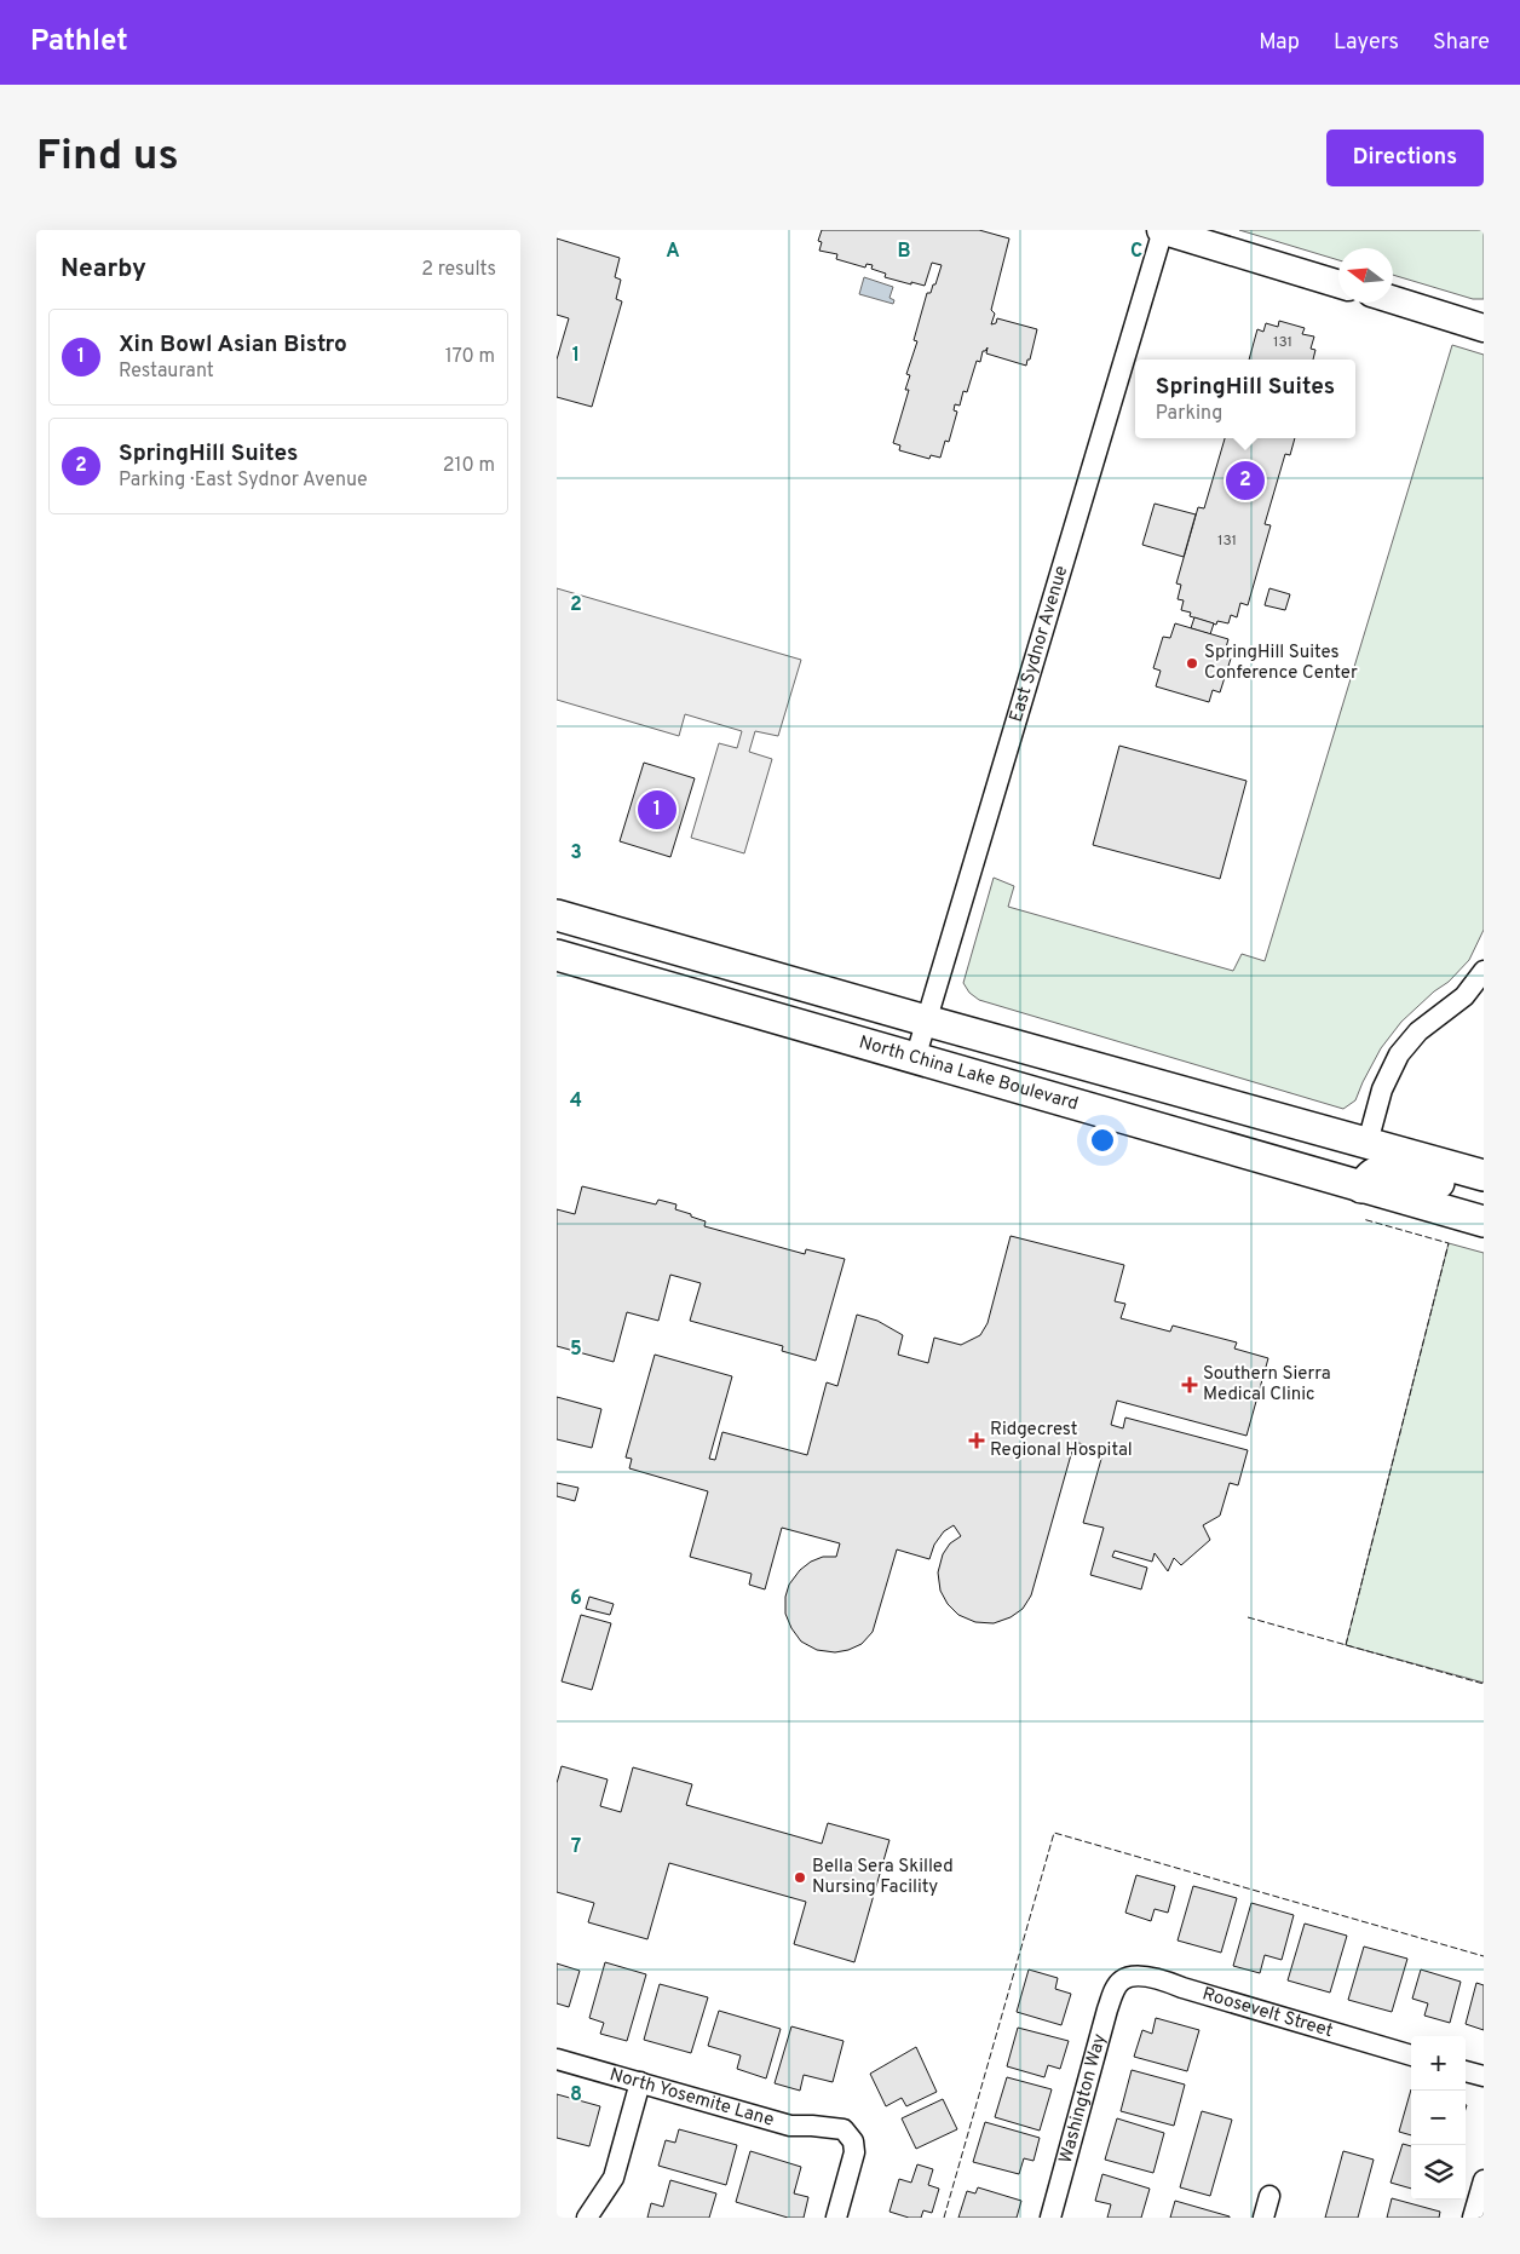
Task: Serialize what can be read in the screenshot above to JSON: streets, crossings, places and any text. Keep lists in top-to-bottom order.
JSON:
{
  "streets": {
    "main road": ["North China Lake Boulevard"],
    "street": [
      "East Sydnor Avenue",
      "Roosevelt Street",
      "North Yosemite Lane",
      "Washington Way"
    ]
  },
  "crossings": [
    ["East Sydnor Avenue", "North China Lake Boulevard"],
    ["Roosevelt Street", "Washington Way"]
  ],
  "places": {
    "other": ["SpringHill Suites Conference Center", "Bella Sera Skilled Nursing Facility"],
    "health": ["Southern Sierra Medical Clinic", "Ridgecrest Regional Hospital"]
  },
  "house_numbers": ["131", "131"],
  "north": "left",
  "page": {
    "header": "Pathlet",
    "nav": ["Map", "Layers", "Share"],
    "buttons": "Directions",
    "title": "Find us",
    "heading": ["Nearby", "2 results"],
    "list": [
      {
        "mark": "1",
        "name": "Xin Bowl Asian Bistro",
        "note": "Restaurant",
        "value": "170 m"
      },
      {
        "mark": "2",
        "name": "SpringHill Suites",
        "note": "Parking · East Sydnor Avenue",
        "value": "210 m"
      }
    ],
    "popup": ["SpringHill Suites", "Parking"],
    "pins": ["2", "1"],
    "map_buttons": ["+", "−"]
  },
  "grid": {
    "columns": ["A", "B", "C"],
    "rows": [
      "1",
      "2",
      "3",
      "4",
      "5",
      "6",
      "7",
      "8"
    ]
  }
}
